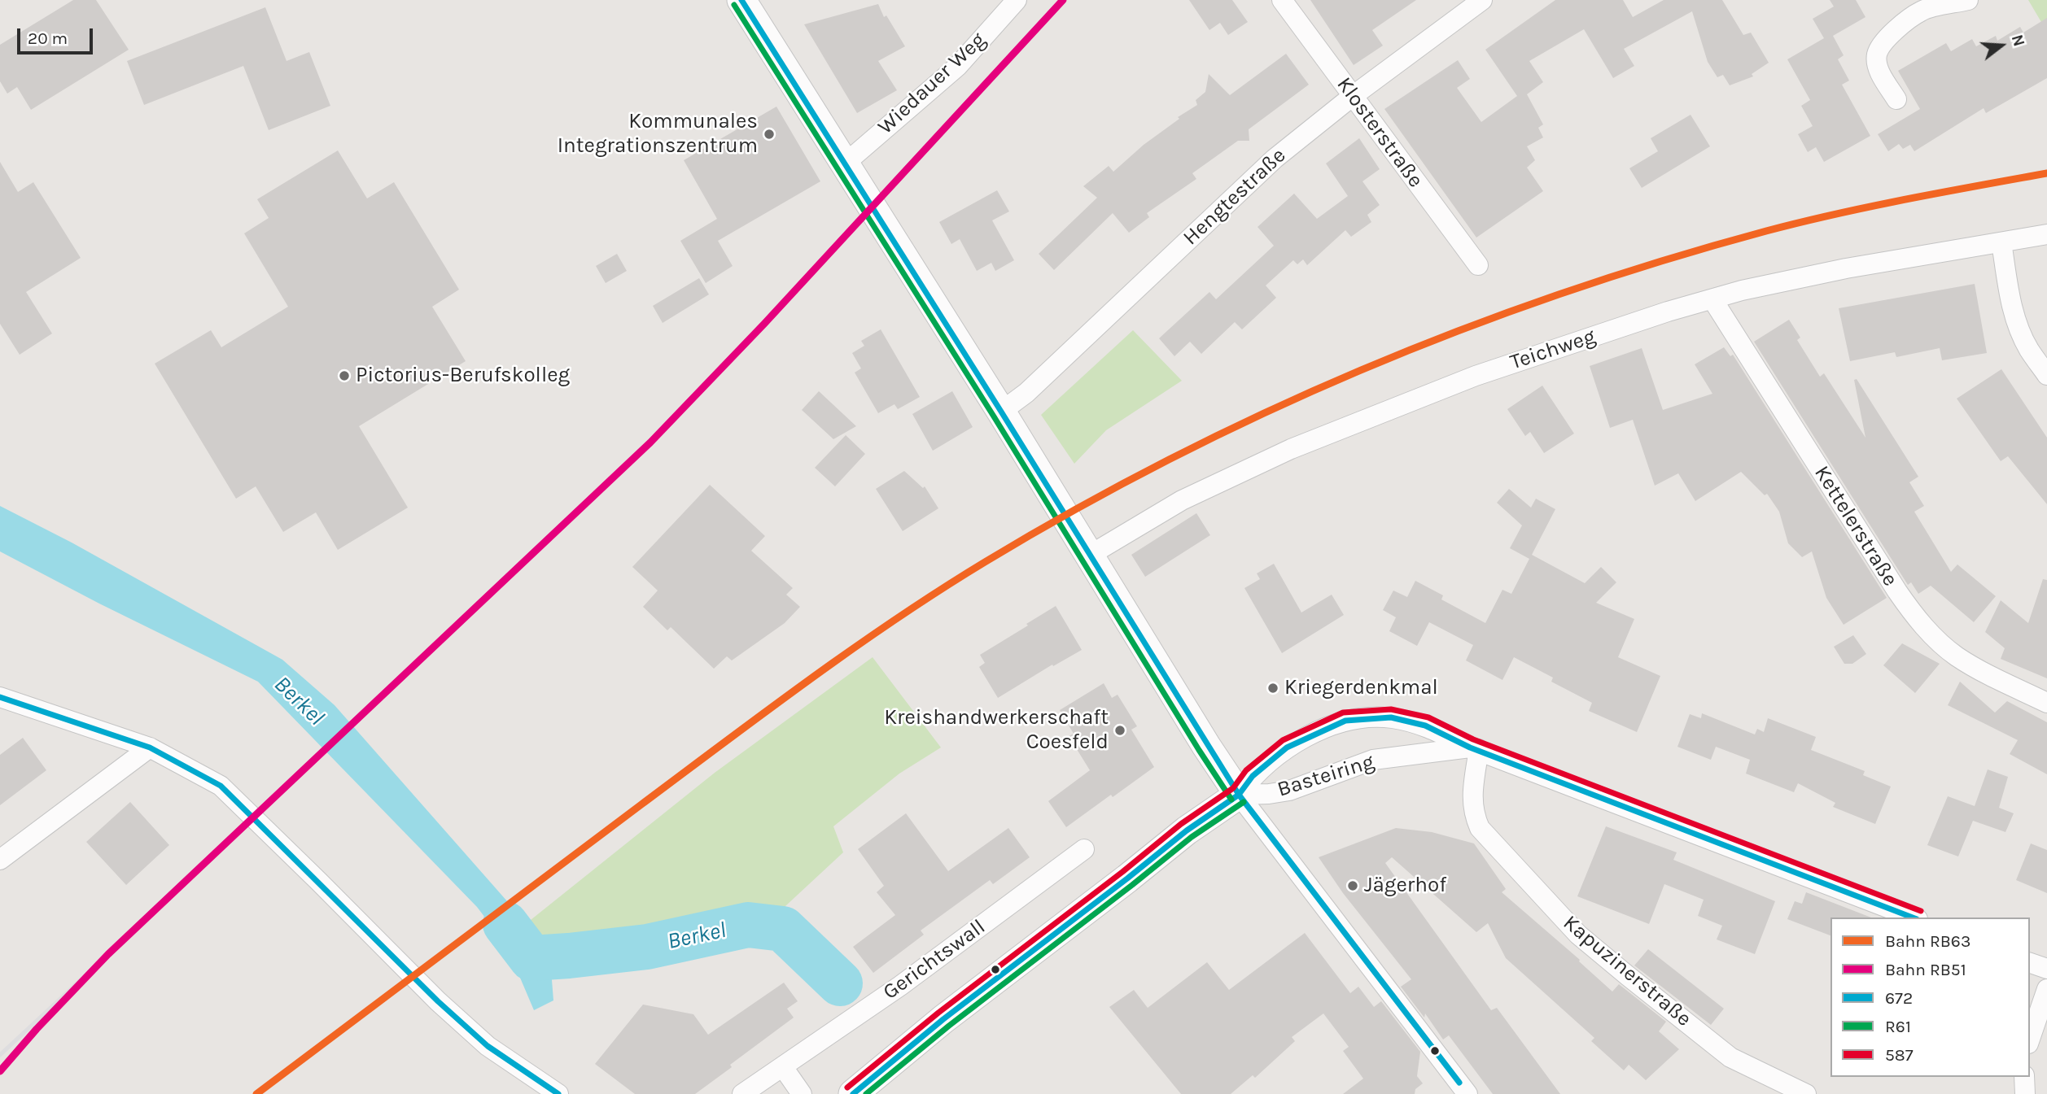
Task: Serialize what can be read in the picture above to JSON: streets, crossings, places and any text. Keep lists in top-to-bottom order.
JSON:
{
  "streets": {
    "street": [
      "Wiedauer Weg",
      "Klosterstraße",
      "Hengtestraße",
      "Teichweg",
      "Kettelerstraße",
      "Basteiring",
      "Gerichtswall",
      "Kapuzinerstraße"
    ]
  },
  "crossings": [
    ["Klosterstraße", "Hengtestraße"],
    ["Teichweg", "Kettelerstraße"],
    ["Basteiring", "Kapuzinerstraße"]
  ],
  "water": ["Berkel"],
  "places": [
    "Kommunales Integrationszentrum",
    "Pictorius-Berufskolleg",
    "Kriegerdenkmal",
    "Kreishandwerkerschaft Coesfeld",
    "Jägerhof"
  ],
  "lines": [
    "rail line RB51",
    "transit line 672",
    "transit line R61",
    "rail line RB63",
    "transit line 587"
  ],
  "legend": [
    "Bahn RB63",
    "Bahn RB51",
    "672",
    "R61",
    "587"
  ],
  "scale_bar": "20 m",
  "north": "right"
}
